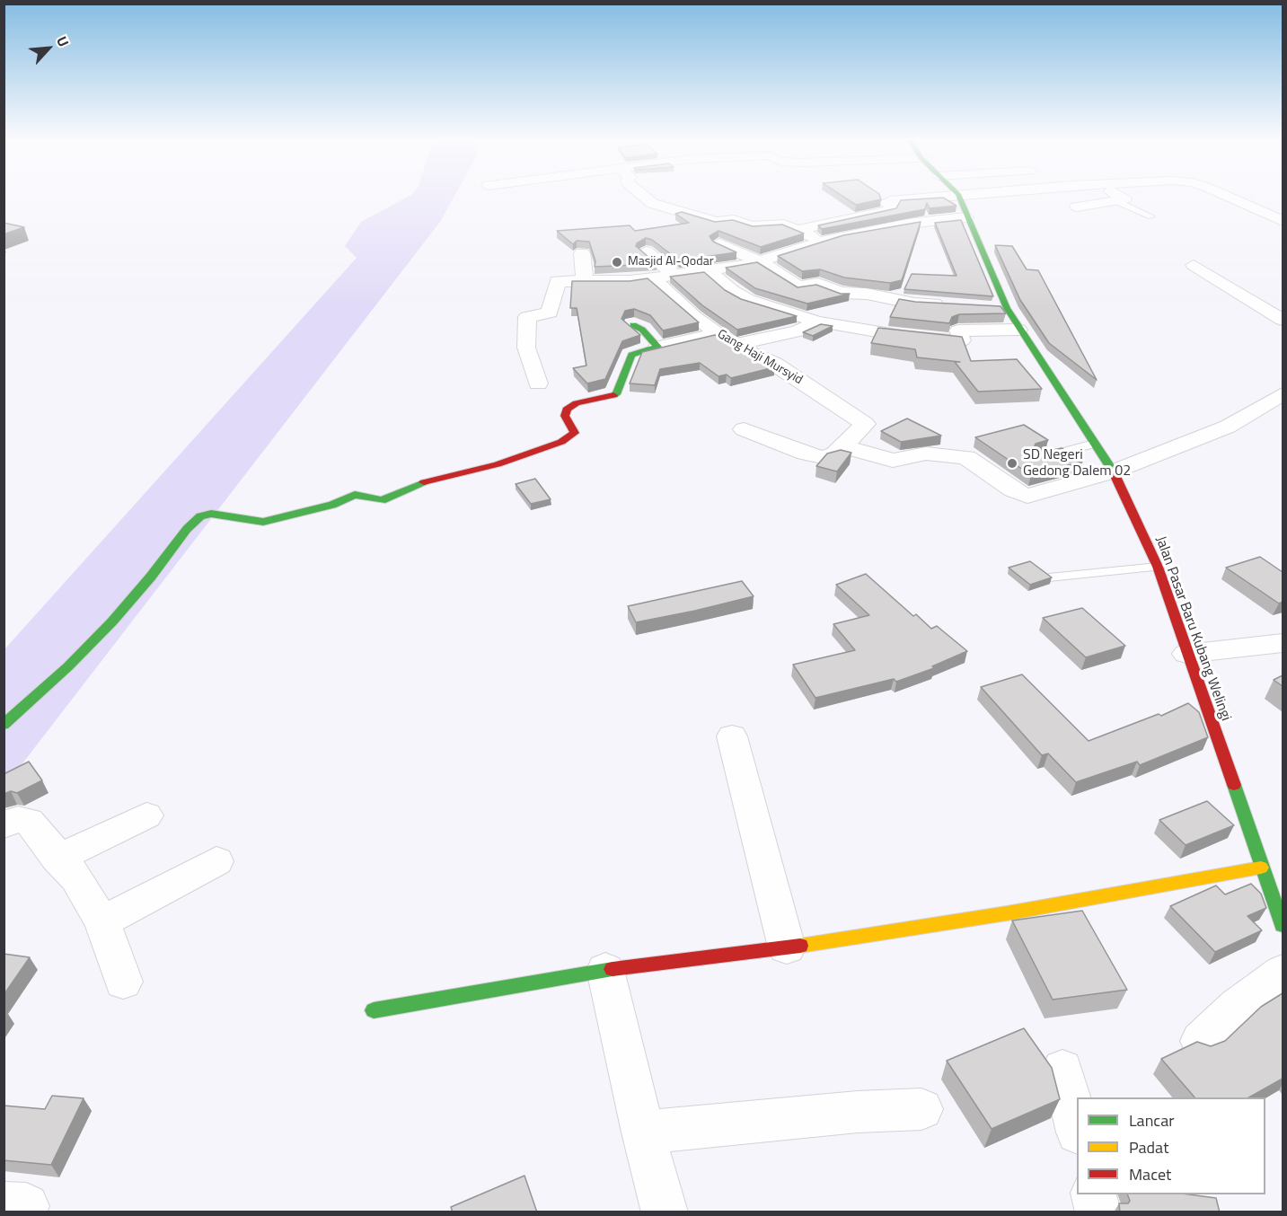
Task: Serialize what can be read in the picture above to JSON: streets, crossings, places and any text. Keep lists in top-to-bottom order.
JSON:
{
  "streets": {
    "street": ["Gang Haji Mursyid", "Jalan Pasar Baru Kubang Welingi"]
  },
  "places": ["Masjid Al-Qodar", "SD Negeri Gedong Dalem 02"],
  "legend": ["Lancar", "Padat", "Macet"],
  "north": "top right"
}
